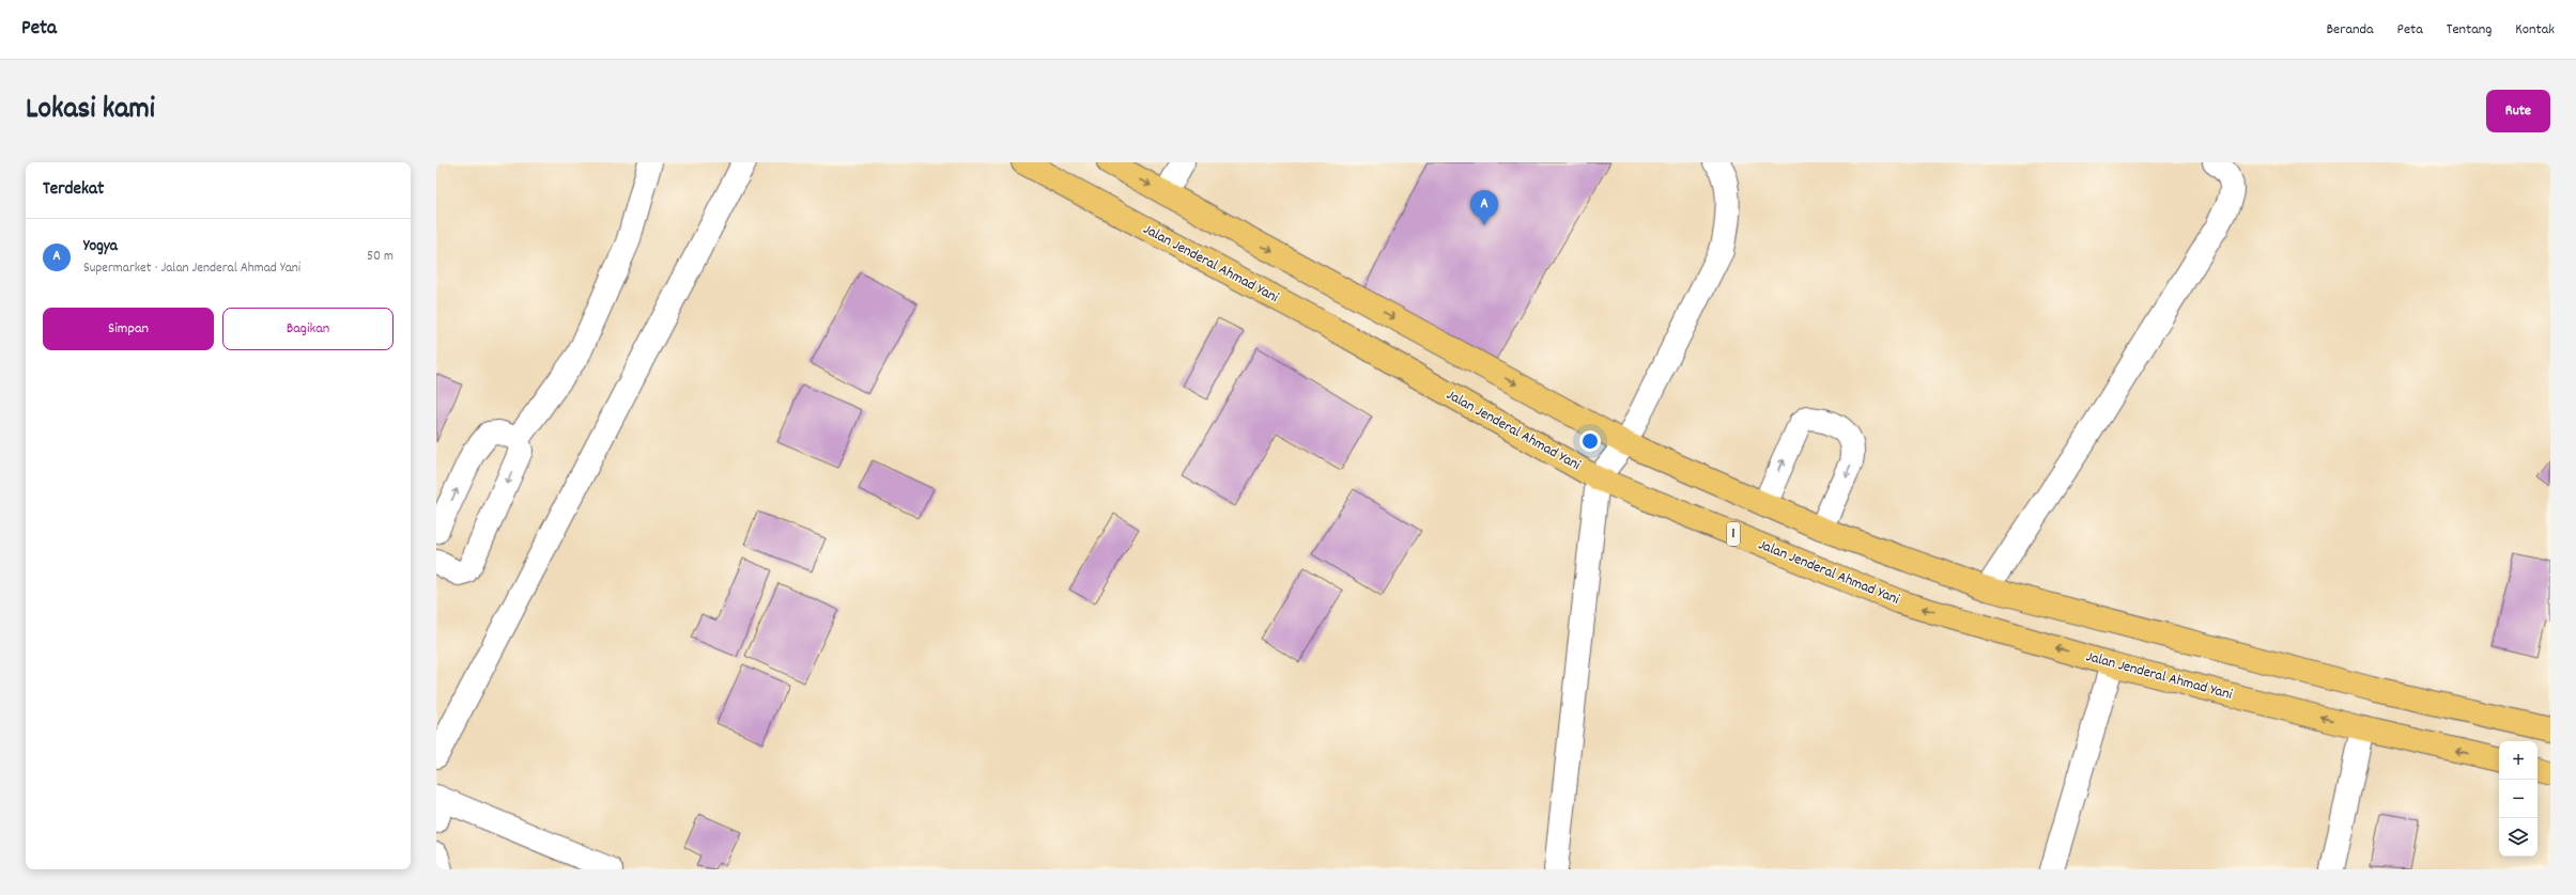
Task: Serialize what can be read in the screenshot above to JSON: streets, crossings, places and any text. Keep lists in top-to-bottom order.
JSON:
{
  "streets": {
    "highway": ["Jalan Jenderal Ahmad Yani", "1"]
  },
  "page": {
    "header": "Peta",
    "nav": [
      "Beranda",
      "Peta",
      "Tentang",
      "Kontak"
    ],
    "title": "Lokasi kami",
    "buttons": [
      "Rute",
      ["Simpan", "Bagikan"]
    ],
    "heading": "Terdekat",
    "pins": "A",
    "list": [
      {
        "mark": "A",
        "name": "Yogya",
        "note": "Supermarket · Jalan Jenderal Ahmad Yani",
        "value": "50 m"
      }
    ],
    "map_buttons": ["+", "−"]
  }
}
